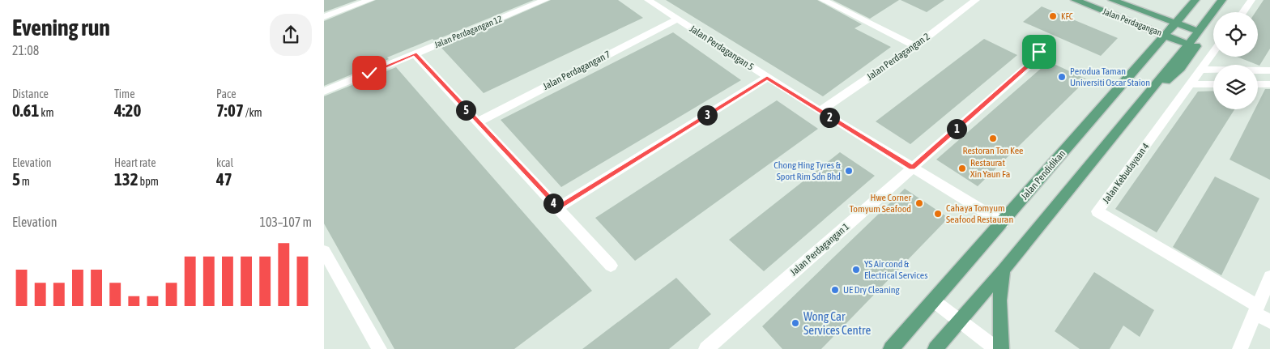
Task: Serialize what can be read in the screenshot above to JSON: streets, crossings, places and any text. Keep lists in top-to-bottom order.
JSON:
{
  "streets": {
    "main road": ["Jalan Perdagangan", "Jalan Pendidikan"],
    "street": [
      "Jalan Perdagangan 12",
      "Jalan Perdagangan 5",
      "Jalan Perdagangan 2",
      "Jalan Perdagangan 7",
      "Jalan Kebudayaan 4",
      "Jalan Perdagangan 1"
    ]
  },
  "crossings": [
    ["Jalan Perdagangan", "Jalan Pendidikan"],
    ["Jalan Perdagangan 5", "Jalan Perdagangan 2"],
    ["Jalan Perdagangan 5", "Jalan Perdagangan 7"],
    ["Jalan Perdagangan 5", "Jalan Pendidikan"],
    ["Jalan Perdagangan 5", "Jalan Perdagangan 1"]
  ],
  "places": [
    "KFC",
    "Perodua Taman Universiti Oscar Staion",
    "Restoran Ton Kee",
    "Restaurat Xin Yaun Fa",
    "Chong Hing Tyres & Sport Rim Sdn Bhd",
    "Hwe Corner Tomyum Seafood",
    "Cahaya Tomyum Seafood Restauran",
    "YS Air cond & Electrical Services",
    "UE Dry Cleaning",
    "Wong Car Services Centre"
  ],
  "page": {
    "heading": ["Evening run", "21:08"],
    "stats": [
      ["Distance", "0.61 km"],
      ["Time", "4:20"],
      ["Pace", "7:07 /km"],
      ["Elevation", "5 m"],
      ["Heart rate", "132 bpm"],
      ["kcal", "47"]
    ],
    "pins": [
      "5",
      "3",
      "2",
      "1",
      "4"
    ],
    "chart": ["Elevation", "103–107 m"]
  }
}
